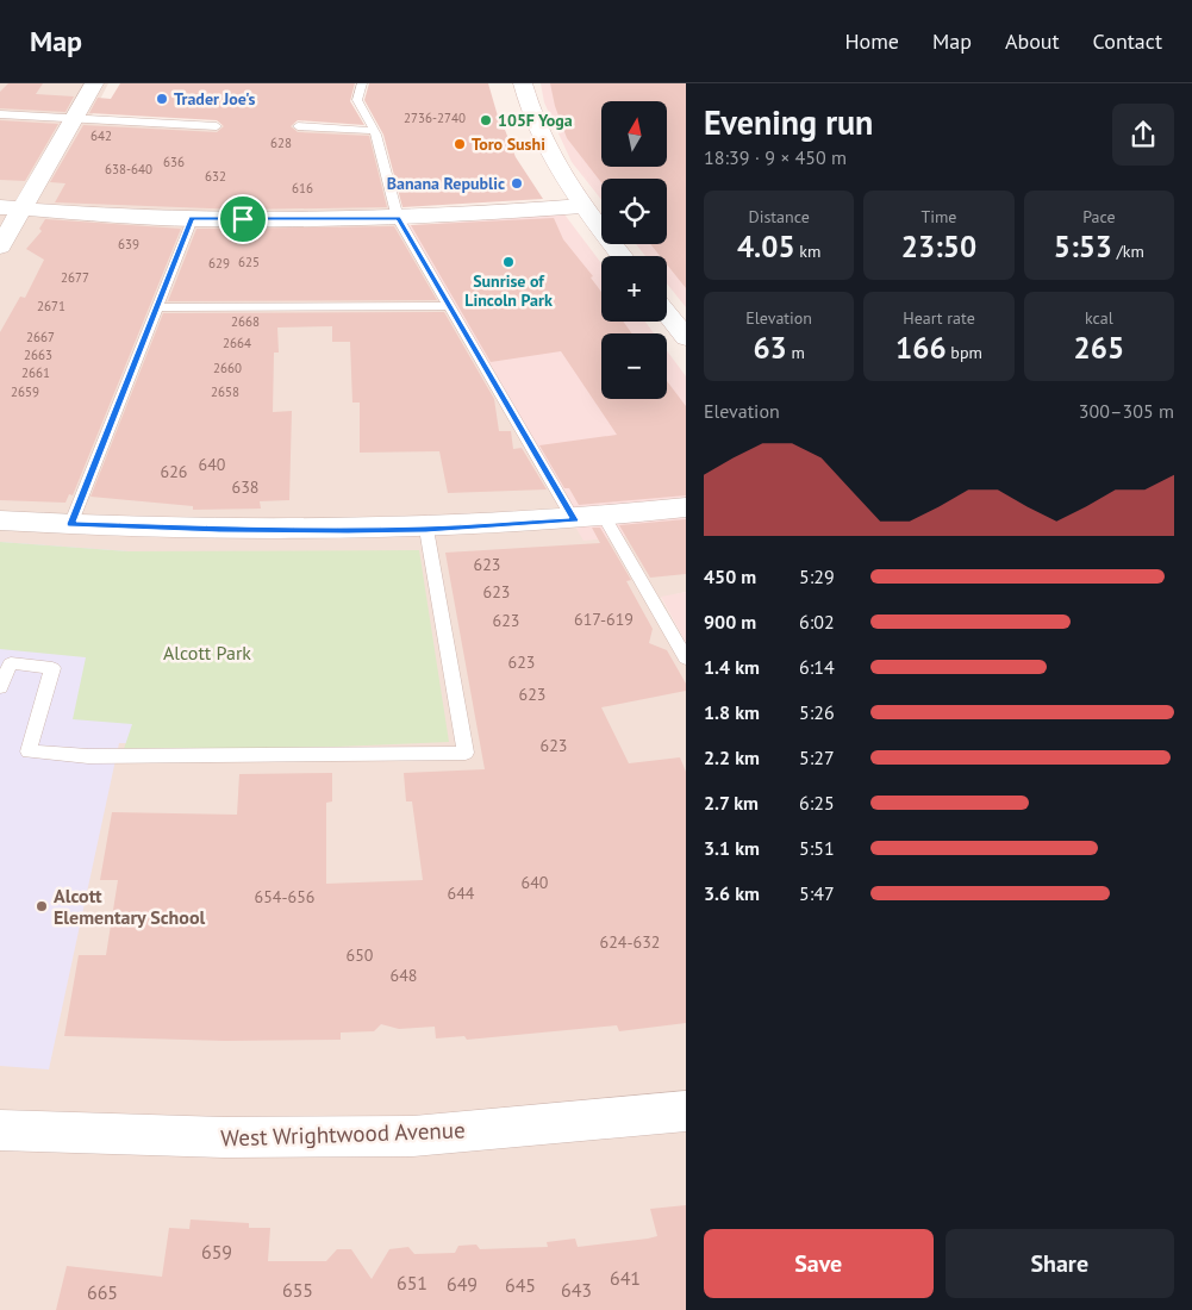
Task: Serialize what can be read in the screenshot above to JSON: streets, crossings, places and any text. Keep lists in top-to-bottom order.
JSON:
{
  "streets": {
    "street": ["West Wrightwood Avenue"]
  },
  "parks": ["Alcott Park"],
  "places": [
    "Trader Joe's",
    "105F Yoga",
    "Toro Sushi",
    "Banana Republic",
    "Sunrise of Lincoln Park",
    "Alcott Elementary School"
  ],
  "house_numbers": [
    "2736-2740",
    "642",
    "628",
    "636",
    "638-640",
    "632",
    "616",
    "639",
    "625",
    "629",
    "2677",
    "2671",
    "2668",
    "2667",
    "2664",
    "2663",
    "2660",
    "2661",
    "2659",
    "2658",
    "640",
    "626",
    "638",
    "623",
    "623",
    "617-619",
    "623",
    "623",
    "623",
    "623",
    "640",
    "644",
    "654-656",
    "624-632",
    "650",
    "648",
    "659",
    "641",
    "651",
    "649",
    "645",
    "655",
    "643",
    "665"
  ],
  "north": "top",
  "page": {
    "header": "Map",
    "nav": [
      "Home",
      "Map",
      "About",
      "Contact"
    ],
    "heading": ["Evening run", "18:39 · 9 × 450 m"],
    "map_buttons": ["+", "−"],
    "stats": [
      ["Distance", "4.05 km"],
      ["Time", "23:50"],
      ["Pace", "5:53 /km"],
      ["Elevation", "63 m"],
      ["Heart rate", "166 bpm"],
      ["kcal", "265"]
    ],
    "chart": ["Elevation", "300–305 m"],
    "list": [
      {
        "name": "450 m",
        "note": "5:29"
      },
      {
        "name": "900 m",
        "note": "6:02"
      },
      {
        "name": "1.4 km",
        "note": "6:14"
      },
      {
        "name": "1.8 km",
        "note": "5:26"
      },
      {
        "name": "2.2 km",
        "note": "5:27"
      },
      {
        "name": "2.7 km",
        "note": "6:25"
      },
      {
        "name": "3.1 km",
        "note": "5:51"
      },
      {
        "name": "3.6 km",
        "note": "5:47"
      }
    ],
    "buttons": ["Save", "Share"]
  }
}
